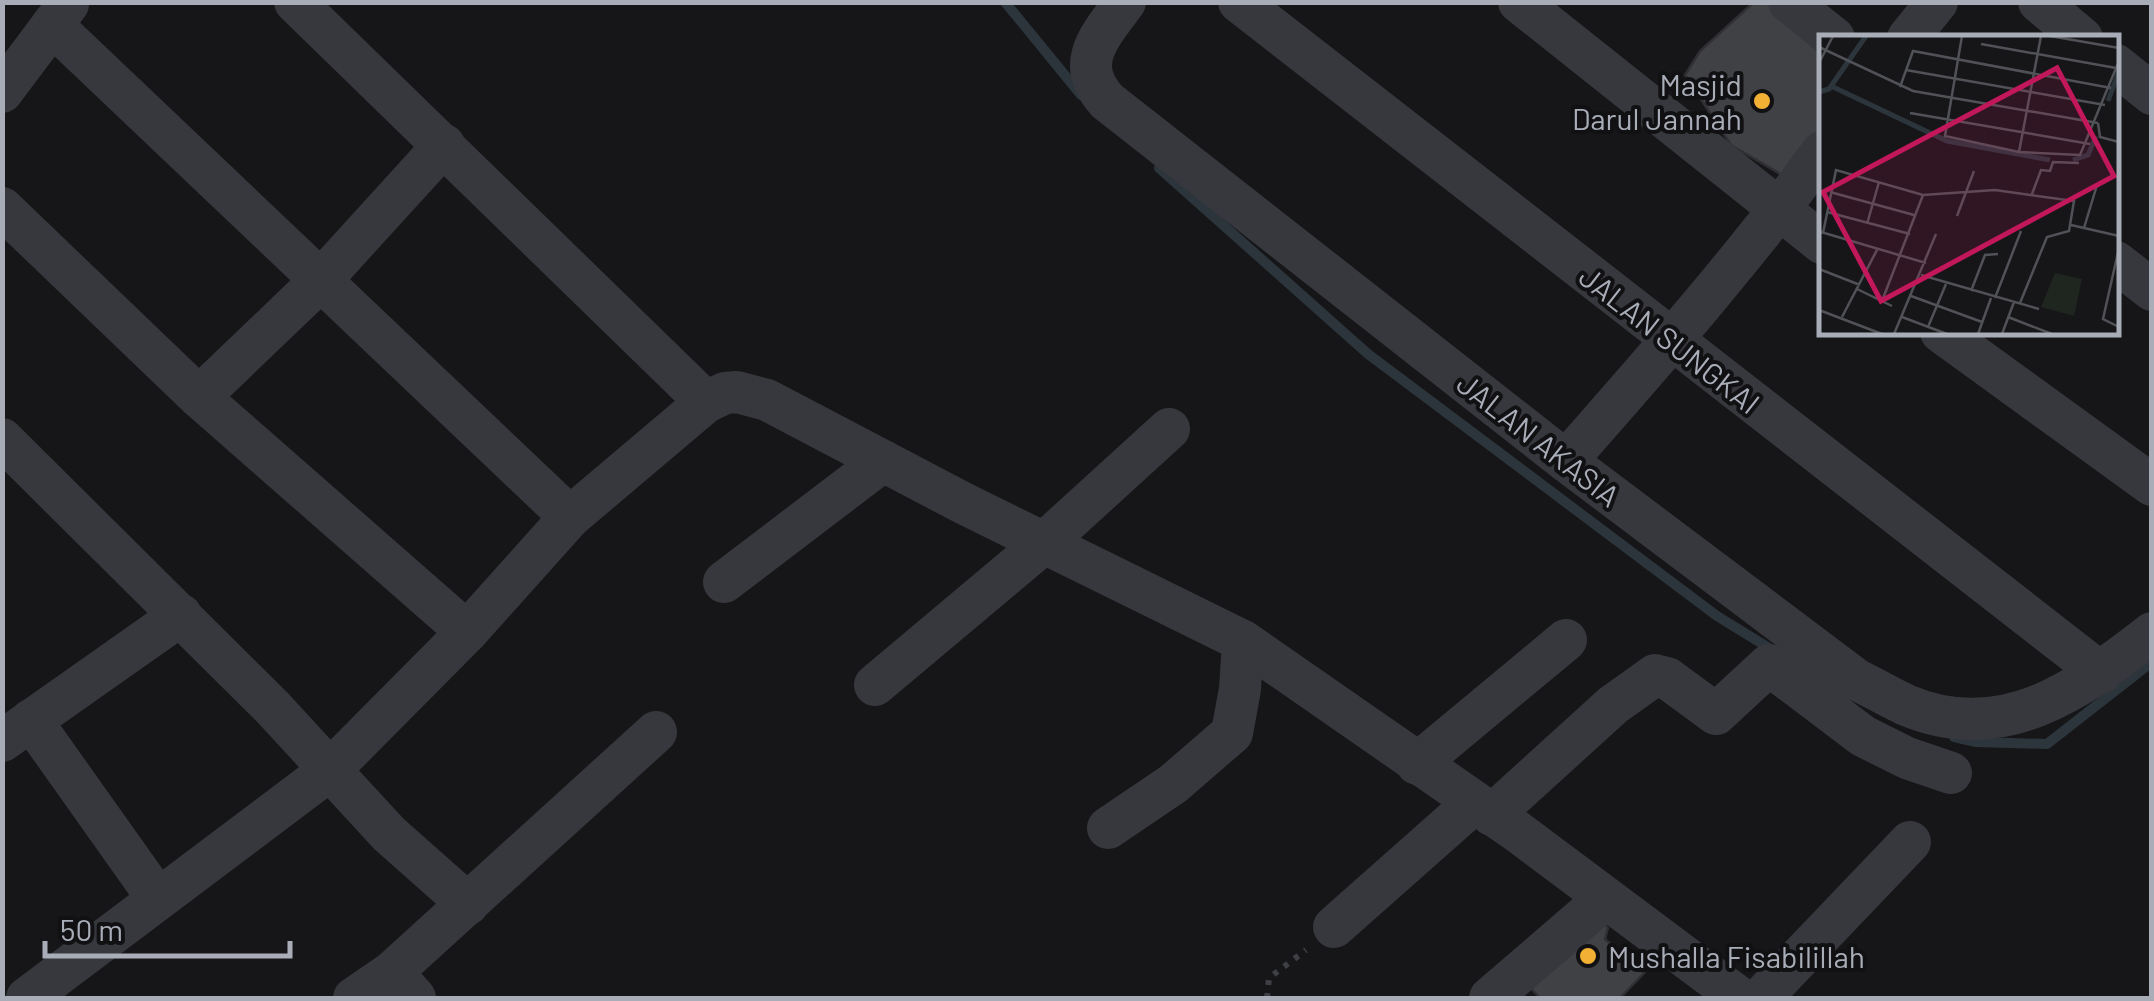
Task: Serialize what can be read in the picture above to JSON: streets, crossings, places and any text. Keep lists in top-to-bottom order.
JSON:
{
  "streets": {
    "street": ["JALAN SUNGKAI", "JALAN AKASIA"]
  },
  "crossings": [
    ["JALAN SUNGKAI", "JALAN AKASIA"]
  ],
  "places": ["Masjid Darul Jannah", "Mushalla Fisabilillah"],
  "scale_bar": "50 m"
}
